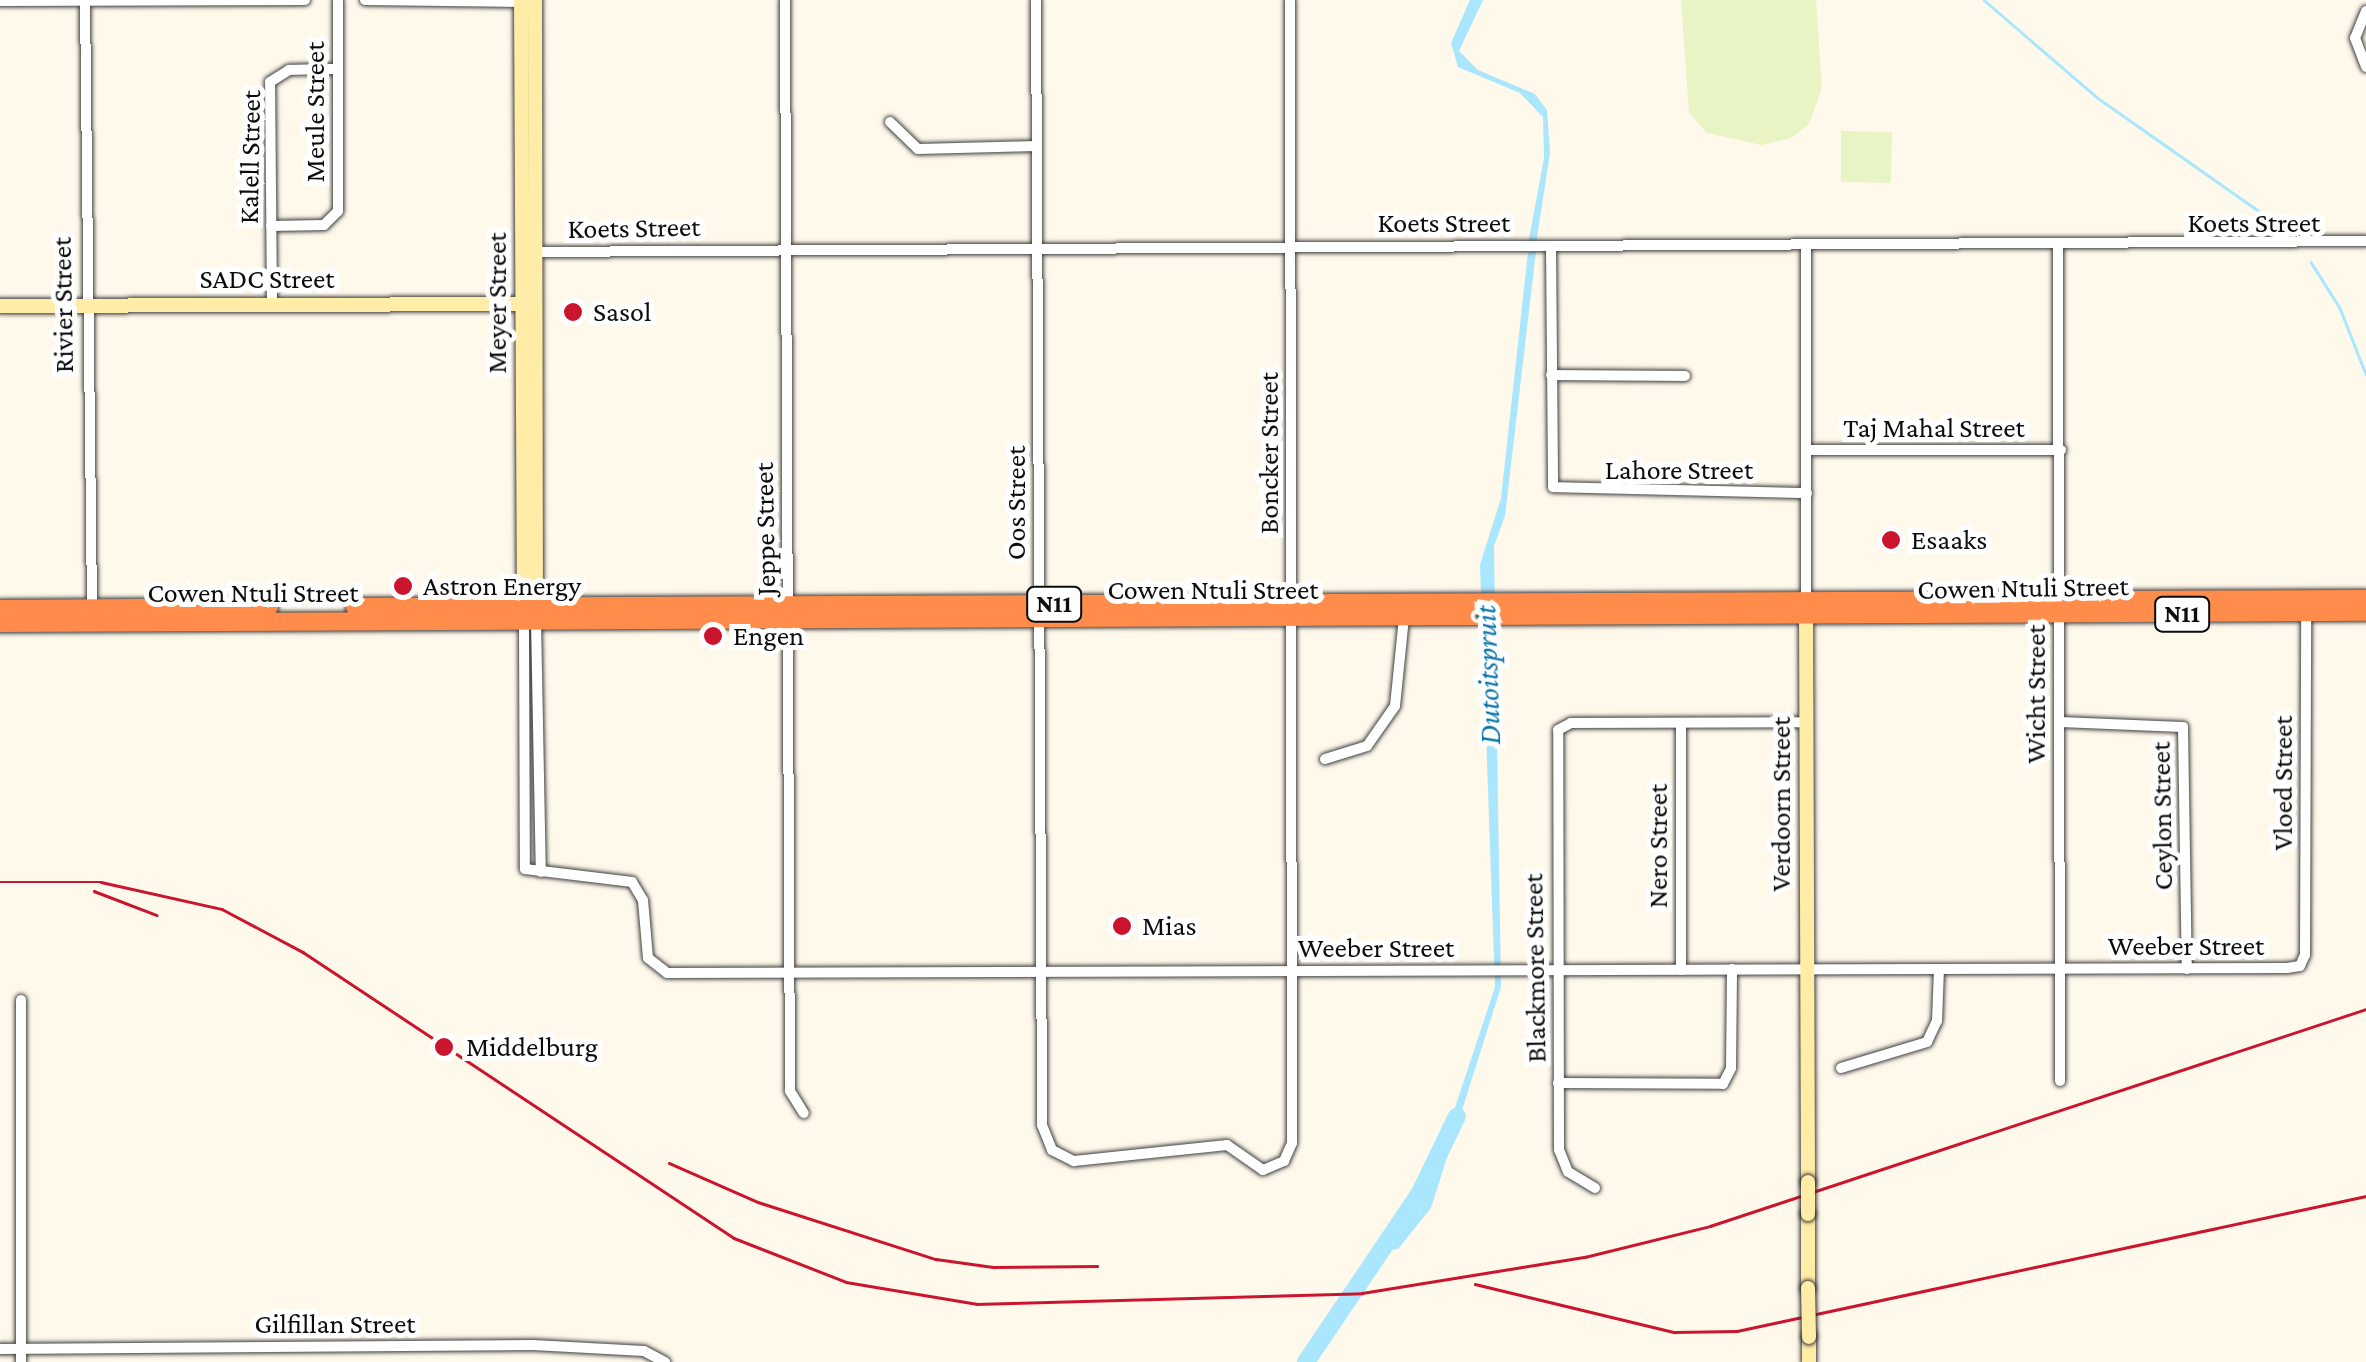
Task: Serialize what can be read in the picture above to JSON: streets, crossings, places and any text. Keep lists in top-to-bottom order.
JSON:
{
  "streets": {
    "highway": ["Cowen Ntuli Street", "N11"],
    "street": [
      "Meule Street",
      "Kalell Street",
      "Koets Street",
      "SADC Street",
      "Meyer Street",
      "Rivier Street",
      "Taj Mahal Street",
      "Boncker Street",
      "Lahore Street",
      "Oos Street",
      "Jeppe Street",
      "Wicht Street",
      "Vloed Street",
      "Verdoorn Street",
      "Ceylon Street",
      "Nero Street",
      "Weeber Street",
      "Blackmore Street",
      "Gilfillan Street"
    ]
  },
  "crossings": [
    ["Meule Street", "Kalell Street"],
    ["Kalell Street", "SADC Street"],
    ["Koets Street", "Meyer Street"],
    ["Koets Street", "Boncker Street"],
    ["Koets Street", "Oos Street"],
    ["Koets Street", "Jeppe Street"],
    ["Koets Street", "Wicht Street"],
    ["Koets Street", "Verdoorn Street"],
    ["SADC Street", "Meyer Street"],
    ["SADC Street", "Rivier Street"],
    ["Meyer Street", "Cowen Ntuli Street"],
    ["Meyer Street", "Weeber Street"],
    ["Rivier Street", "Cowen Ntuli Street"],
    ["Taj Mahal Street", "Wicht Street"],
    ["Taj Mahal Street", "Verdoorn Street"],
    ["Boncker Street", "Oos Street"],
    ["Boncker Street", "Cowen Ntuli Street"],
    ["Boncker Street", "Weeber Street"],
    ["Lahore Street", "Verdoorn Street"],
    ["Oos Street", "Cowen Ntuli Street"],
    ["Oos Street", "Weeber Street"],
    ["Jeppe Street", "Cowen Ntuli Street"],
    ["Jeppe Street", "Weeber Street"],
    ["Cowen Ntuli Street", "Wicht Street"],
    ["Cowen Ntuli Street", "Vloed Street"],
    ["Cowen Ntuli Street", "Verdoorn Street"],
    ["Wicht Street", "Ceylon Street"],
    ["Wicht Street", "Weeber Street"],
    ["Vloed Street", "Weeber Street"],
    ["Verdoorn Street", "Weeber Street"],
    ["Ceylon Street", "Weeber Street"],
    ["Nero Street", "Weeber Street"],
    ["Nero Street", "Blackmore Street"],
    ["Weeber Street", "Blackmore Street"]
  ],
  "water": ["Dutoitspruit"],
  "places": [
    "Sasol",
    "Esaaks",
    "Astron Energy",
    "Engen",
    "Mias",
    "Middelburg"
  ]
}
